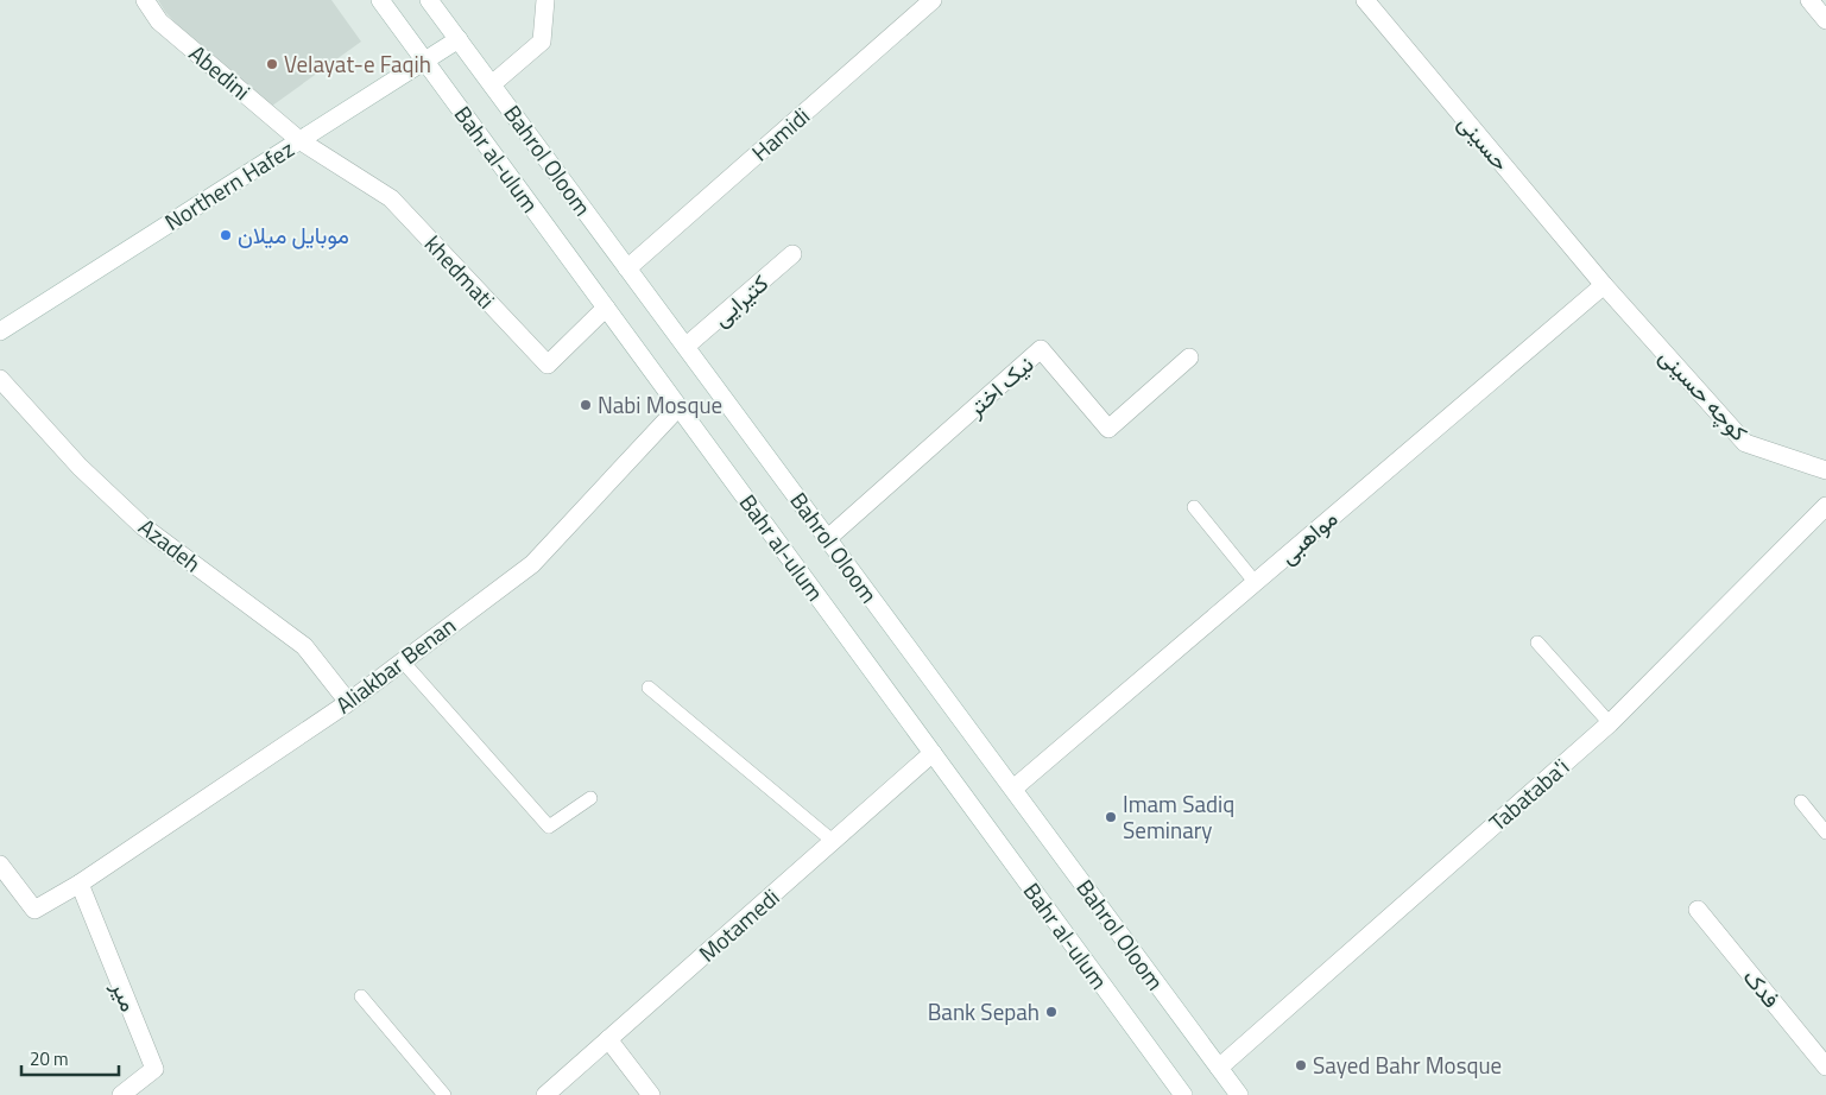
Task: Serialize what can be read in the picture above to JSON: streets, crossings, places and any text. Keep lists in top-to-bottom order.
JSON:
{
  "streets": {
    "street": [
      "Abedini",
      "Hamidi",
      "حسینی",
      "Bahr al-ulum",
      "Bahrol Oloom",
      "Northern Hafez",
      "khedmati",
      "کتیرایی",
      "نیک اختر",
      "کوچه حسینی",
      "مواهبی",
      "Azadeh",
      "Aliakbar Benan",
      "Tabataba'i",
      "Motamedi",
      "فدک",
      "میر"
    ]
  },
  "crossings": [
    ["Abedini", "Northern Hafez"],
    ["Abedini", "khedmati"],
    ["Hamidi", "Bahrol Oloom"],
    ["حسینی", "کوچه حسینی"],
    ["حسینی", "مواهبی"],
    ["Bahr al-ulum", "Northern Hafez"],
    ["Bahr al-ulum", "khedmati"],
    ["Bahr al-ulum", "Aliakbar Benan"],
    ["Bahr al-ulum", "Motamedi"],
    ["Bahrol Oloom", "Northern Hafez"],
    ["Bahrol Oloom", "کتیرایی"],
    ["Bahrol Oloom", "نیک اختر"],
    ["Bahrol Oloom", "مواهبی"],
    ["Bahrol Oloom", "Tabataba'i"],
    ["Northern Hafez", "khedmati"],
    ["کوچه حسینی", "مواهبی"],
    ["Azadeh", "Aliakbar Benan"],
    ["Aliakbar Benan", "میر"]
  ],
  "places": [
    "Velayat-e Faqih",
    "موبایل میلان",
    "Nabi Mosque",
    "Imam Sadiq Seminary",
    "Bank Sepah",
    "Sayed Bahr Mosque"
  ],
  "scale_bar": "20 m"
}
